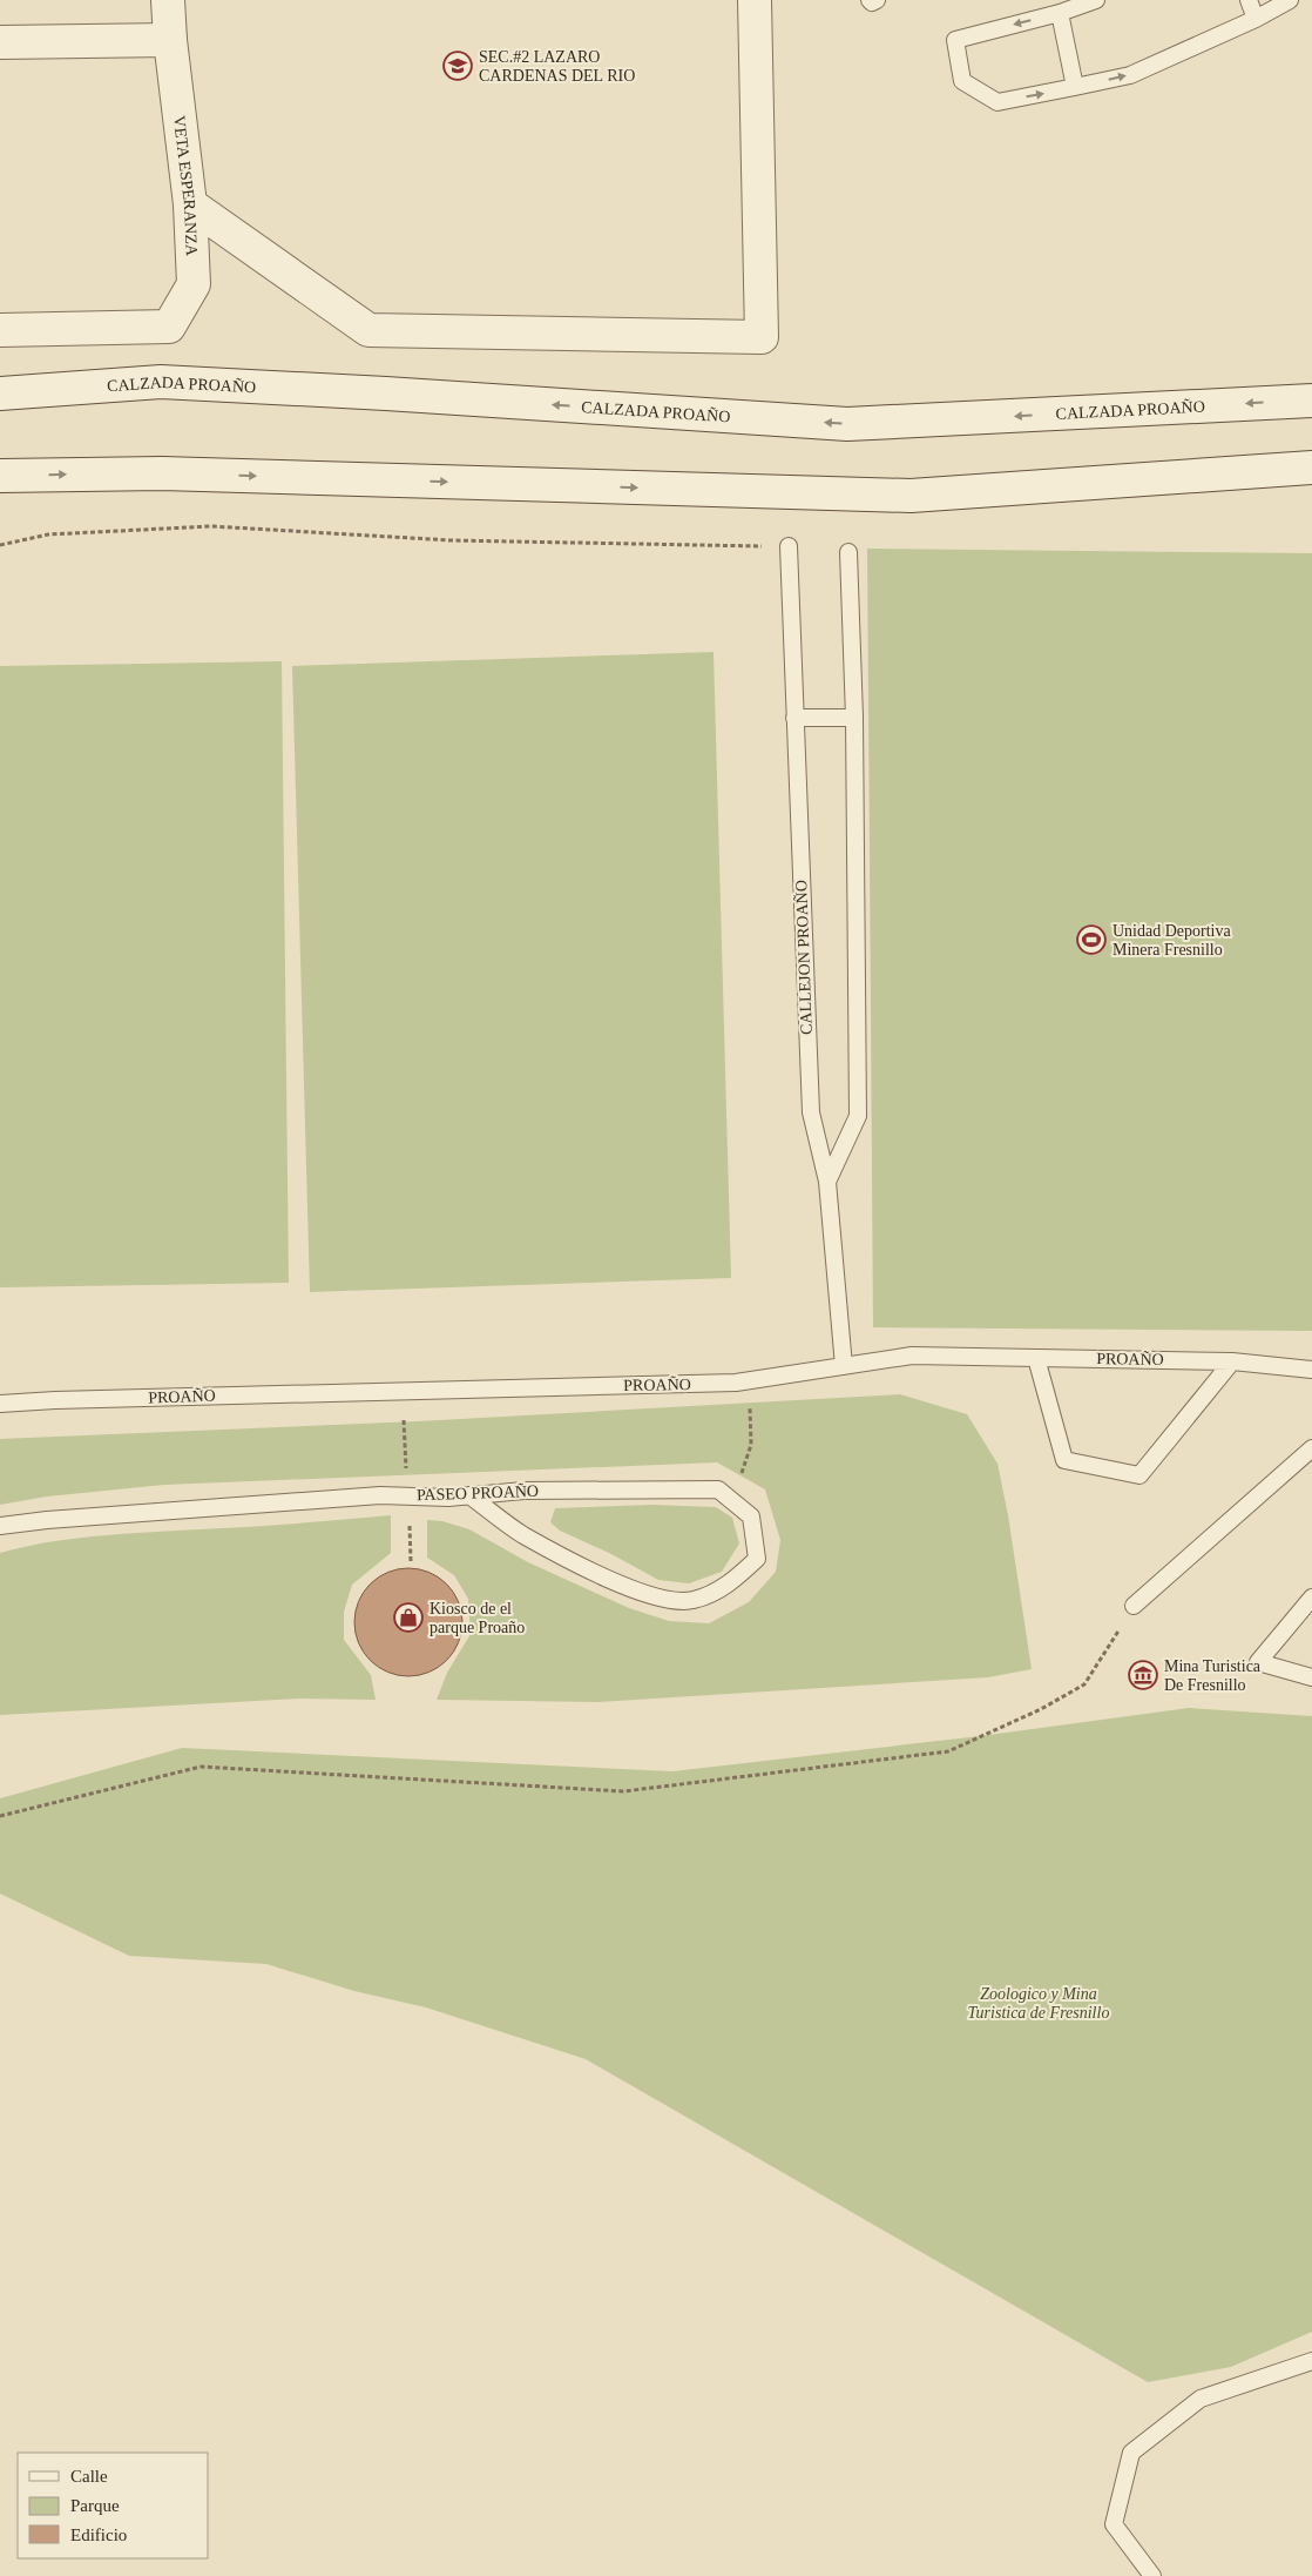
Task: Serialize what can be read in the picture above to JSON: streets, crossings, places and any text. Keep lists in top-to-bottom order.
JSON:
{
  "streets": {
    "main road": ["VETA ESPERANZA", "CALZADA PROAÑO"],
    "lane": ["CALLEJON PROAÑO", "PROAÑO", "PASEO PROAÑO"]
  },
  "crossings": [
    ["CALLEJON PROAÑO", "PROAÑO"]
  ],
  "parks": ["Zoologico y Mina Turistica de Fresnillo"],
  "places": {
    "school or university": ["SEC.#2 LAZARO CARDENAS DEL RIO"],
    "sports": ["Unidad Deportiva Minera Fresnillo"],
    "shop": ["Kiosco de el parque Proaño"],
    "museum": ["Mina Turistica De Fresnillo"]
  },
  "legend": ["Calle", "Parque", "Edificio"]
}
